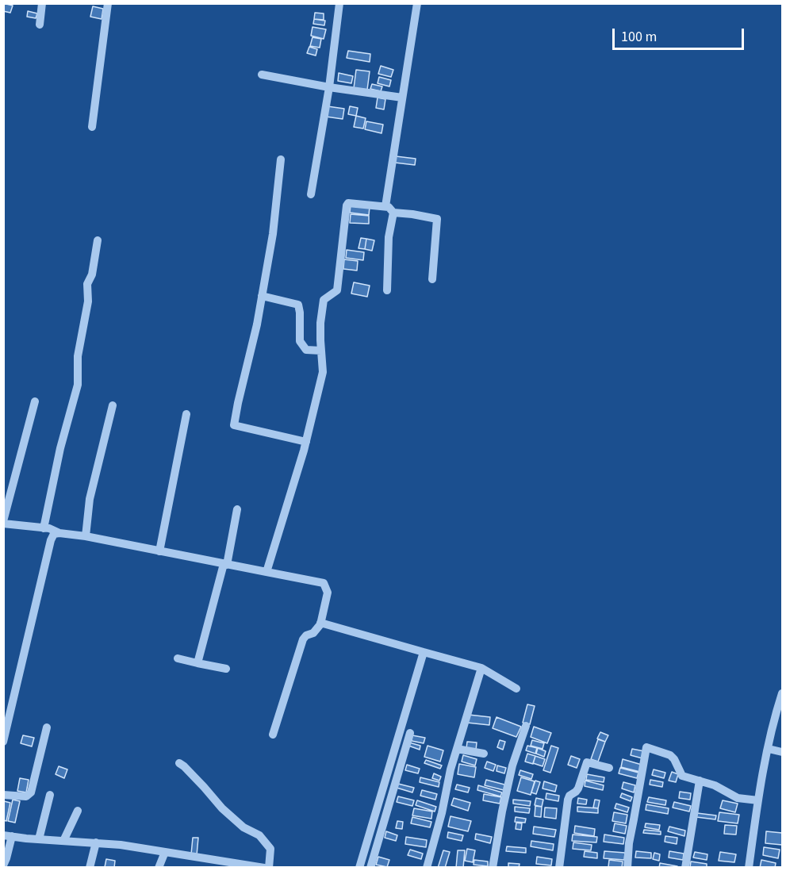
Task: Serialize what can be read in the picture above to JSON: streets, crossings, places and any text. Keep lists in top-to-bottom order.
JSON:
{
  "scale_bar": "100 m"
}
